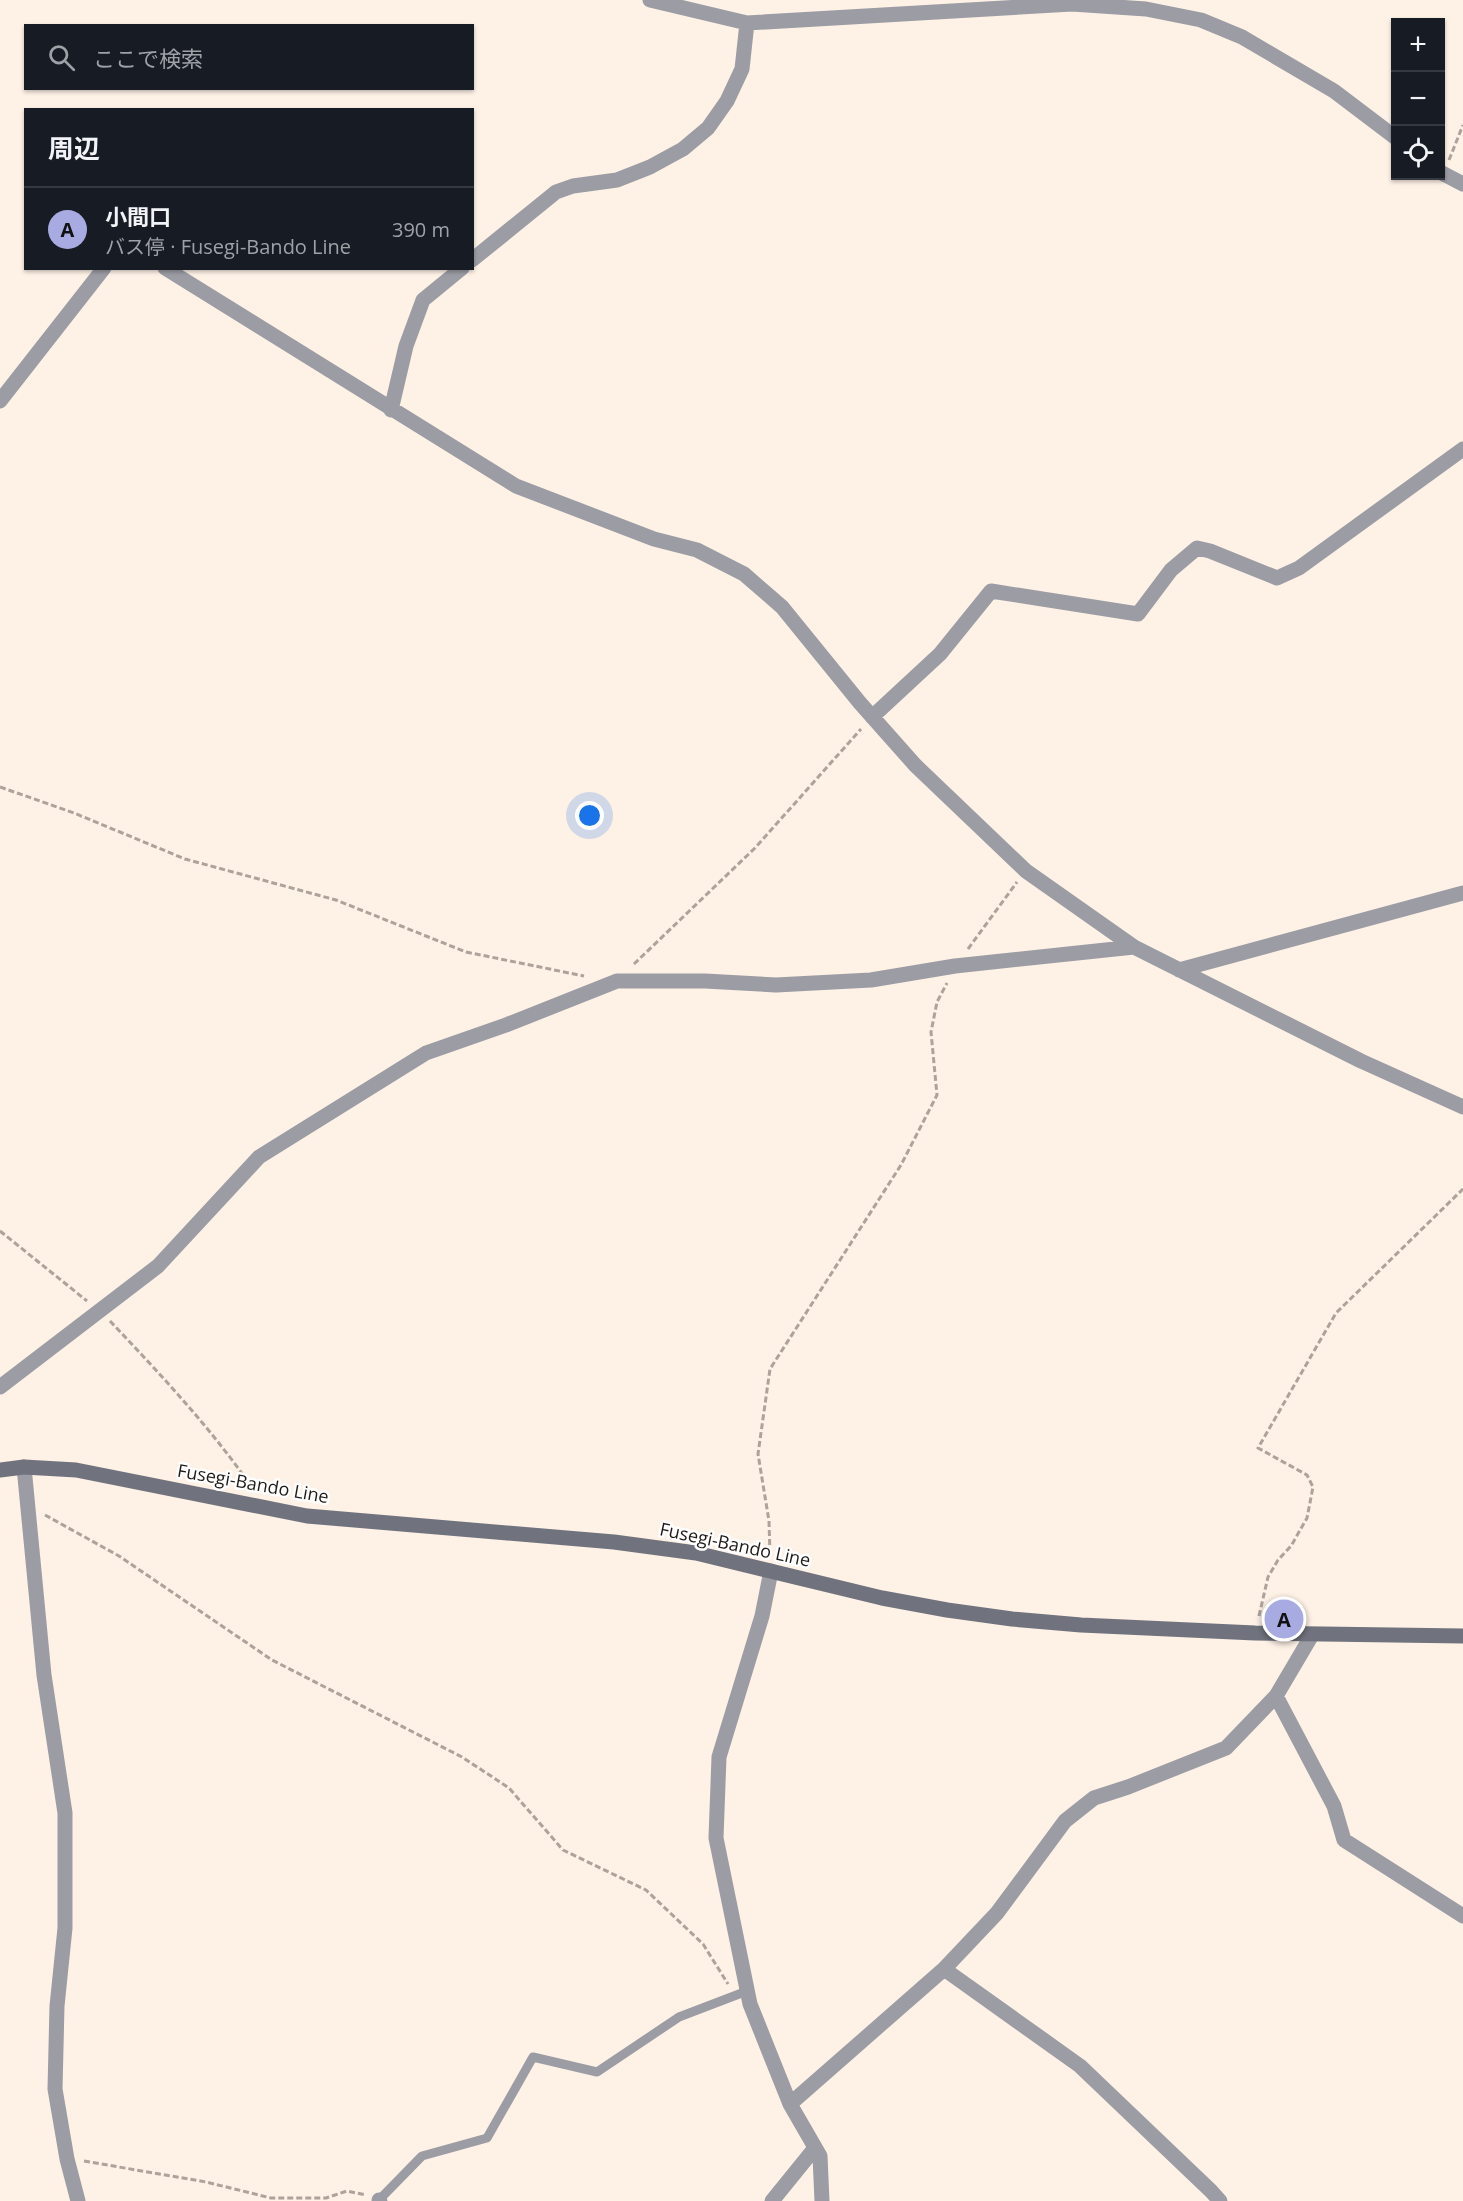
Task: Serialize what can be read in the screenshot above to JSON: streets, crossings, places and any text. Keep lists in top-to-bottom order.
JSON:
{
  "streets": {
    "main road": ["Fusegi-Bando Line"]
  },
  "page": {
    "map_buttons": ["+", "−"],
    "search": "ここで検索",
    "heading": "周辺",
    "list": [
      {
        "mark": "A",
        "name": "小間口",
        "note": "バス停 · Fusegi-Bando Line",
        "value": "390 m"
      }
    ],
    "pins": "A"
  }
}
